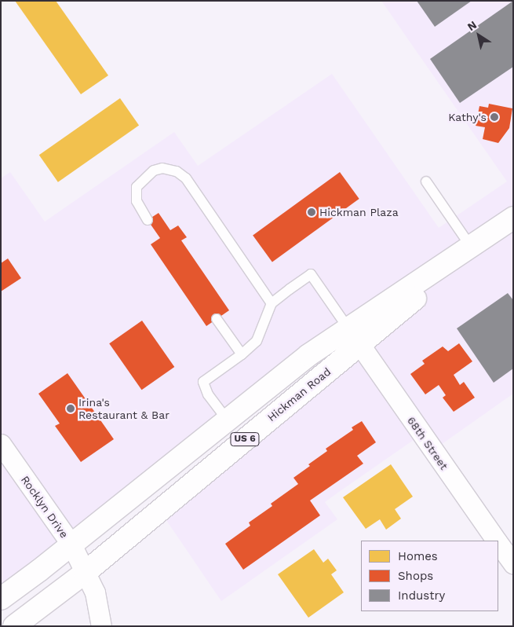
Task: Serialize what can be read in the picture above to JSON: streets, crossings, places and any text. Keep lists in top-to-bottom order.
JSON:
{
  "streets": {
    "main road": ["Hickman Road", "US 6"],
    "street": ["68th Street", "Rocklyn Drive"]
  },
  "crossings": [
    ["Hickman Road", "68th Street"],
    ["Hickman Road", "Rocklyn Drive"]
  ],
  "places": ["Kathy's", "Hickman Plaza", "Irina's Restaurant & Bar"],
  "legend": ["Homes", "Shops", "Industry"],
  "north": "top left"
}
